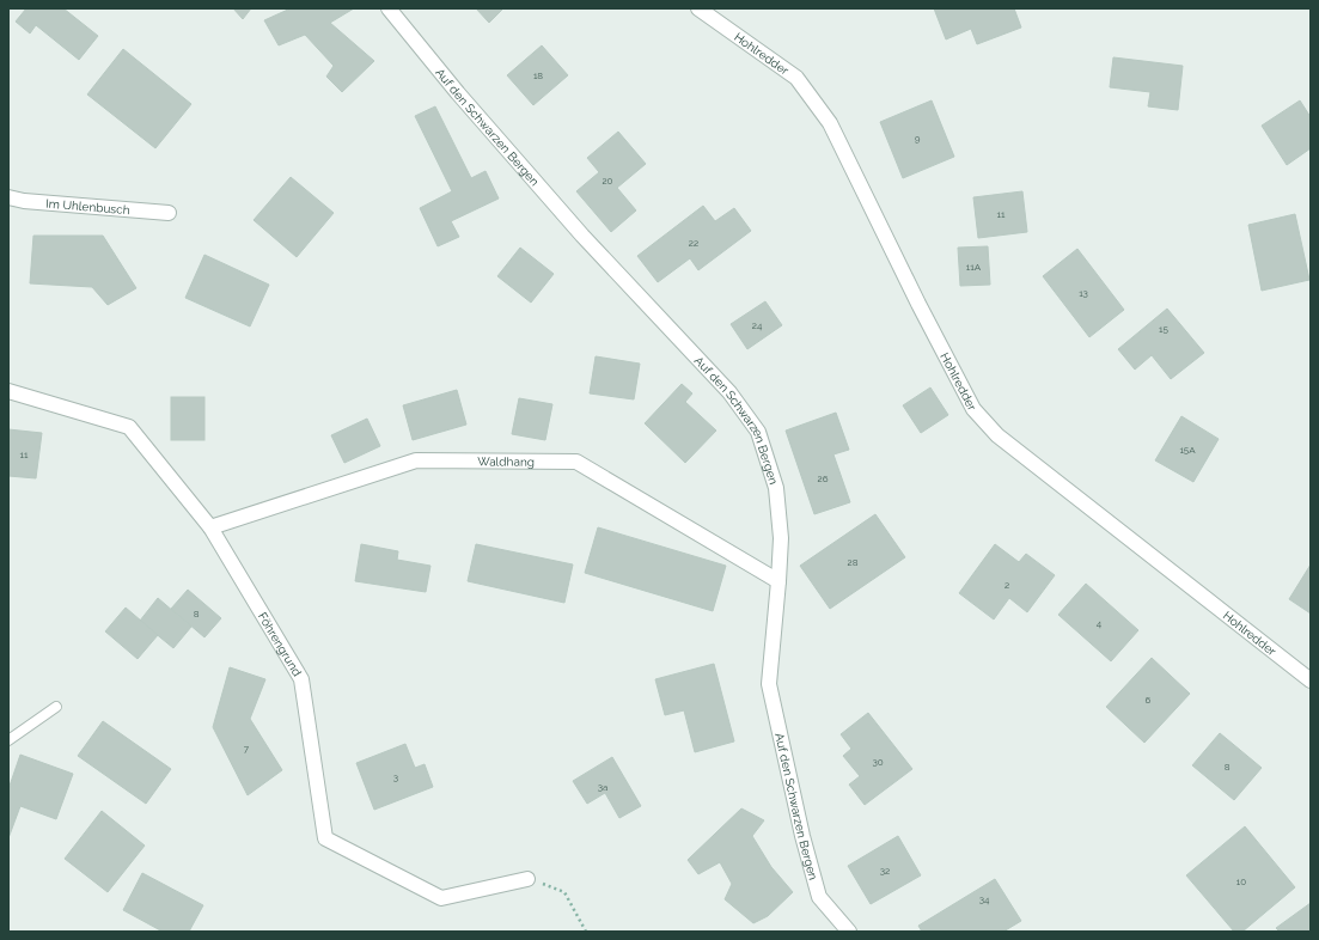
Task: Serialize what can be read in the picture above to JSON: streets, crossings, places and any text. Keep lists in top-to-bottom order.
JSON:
{
  "streets": {
    "street": [
      "Hohlredder",
      "Auf den Schwarzen Bergen",
      "Im Uhlenbusch",
      "Waldhang",
      "Föhrengrund"
    ]
  },
  "crossings": [
    ["Auf den Schwarzen Bergen", "Waldhang"],
    ["Waldhang", "Föhrengrund"]
  ],
  "house_numbers": [
    "18",
    "9",
    "20",
    "11",
    "22",
    "11A",
    "13",
    "24",
    "15",
    "15A",
    "11",
    "26",
    "28",
    "2",
    "8",
    "4",
    "6",
    "7",
    "30",
    "8",
    "3",
    "3a",
    "32",
    "10",
    "34"
  ]
}
